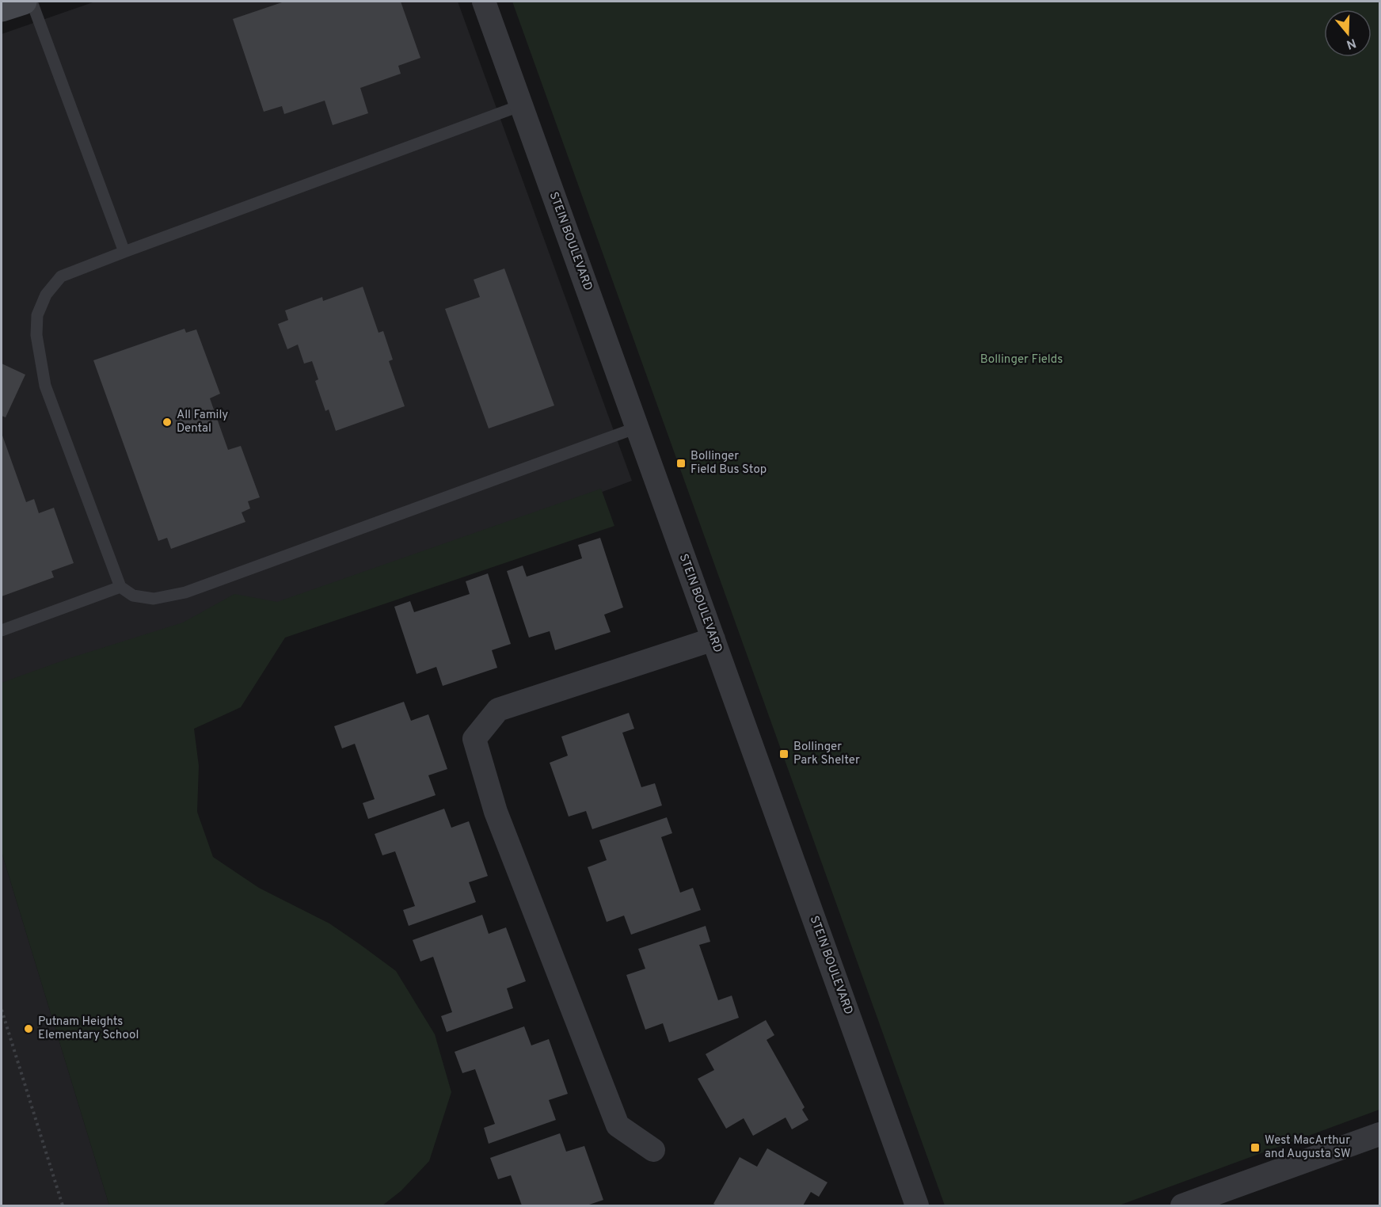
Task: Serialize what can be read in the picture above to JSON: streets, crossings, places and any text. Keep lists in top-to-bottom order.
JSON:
{
  "streets": {
    "street": ["STEIN BOULEVARD"]
  },
  "parks": ["Bollinger Fields"],
  "places": {
    "other": ["All Family Dental", "Putnam Heights Elementary School"],
    "transit": ["Bollinger Field Bus Stop", "Bollinger Park Shelter", "West MacArthur and Augusta SW"]
  },
  "north": "bottom"
}
